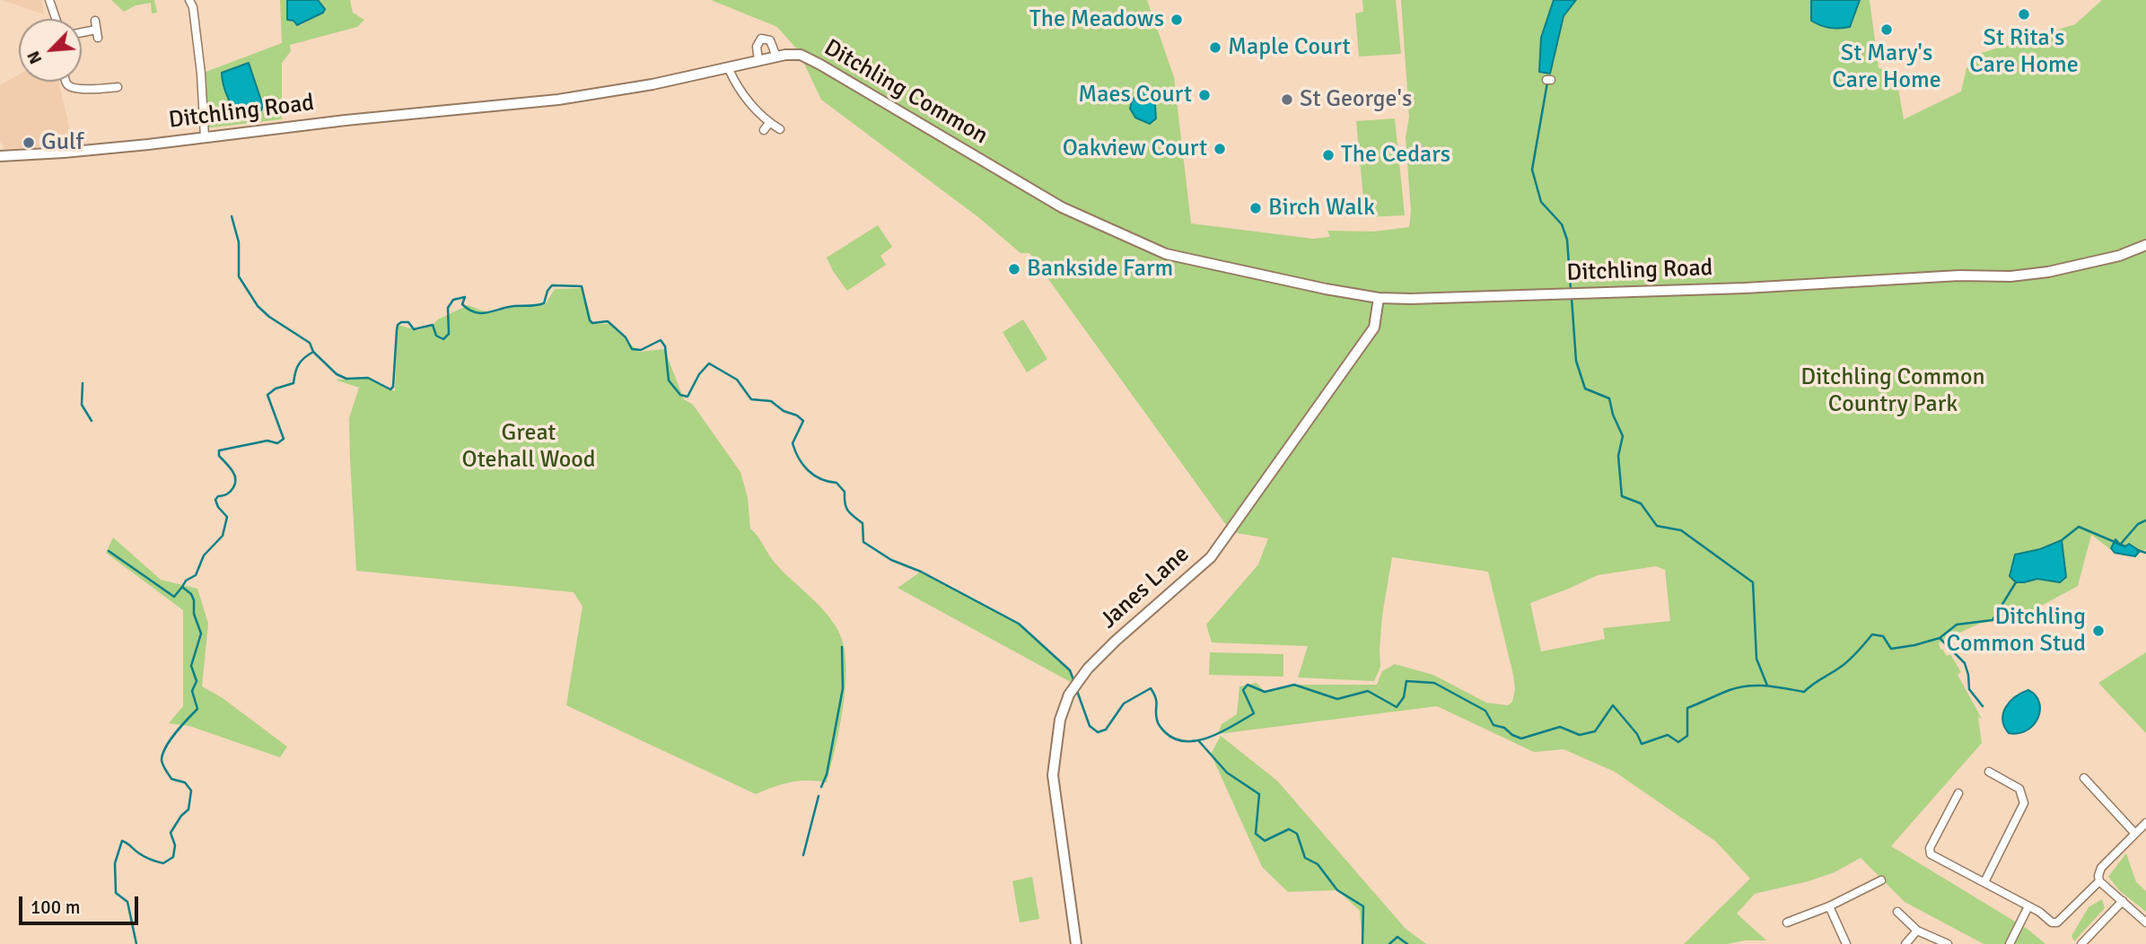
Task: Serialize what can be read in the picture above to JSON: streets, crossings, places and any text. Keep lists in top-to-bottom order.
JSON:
{
  "streets": {
    "main road": ["Ditchling Common", "Ditchling Road", "Janes Lane"]
  },
  "crossings": [
    ["Ditchling Common", "Ditchling Road"],
    ["Ditchling Road", "Janes Lane"]
  ],
  "parks": ["Ditchling Common Country Park", "Great Otehall Wood"],
  "places": [
    "St Rita's Care Home",
    "The Meadows",
    "St Mary's Care Home",
    "Maple Court",
    "Maes Court",
    "St George's",
    "Gulf",
    "Oakview Court",
    "The Cedars",
    "Birch Walk",
    "Bankside Farm",
    "Ditchling Common Stud"
  ],
  "scale_bar": "100 m",
  "north": "bottom left"
}
